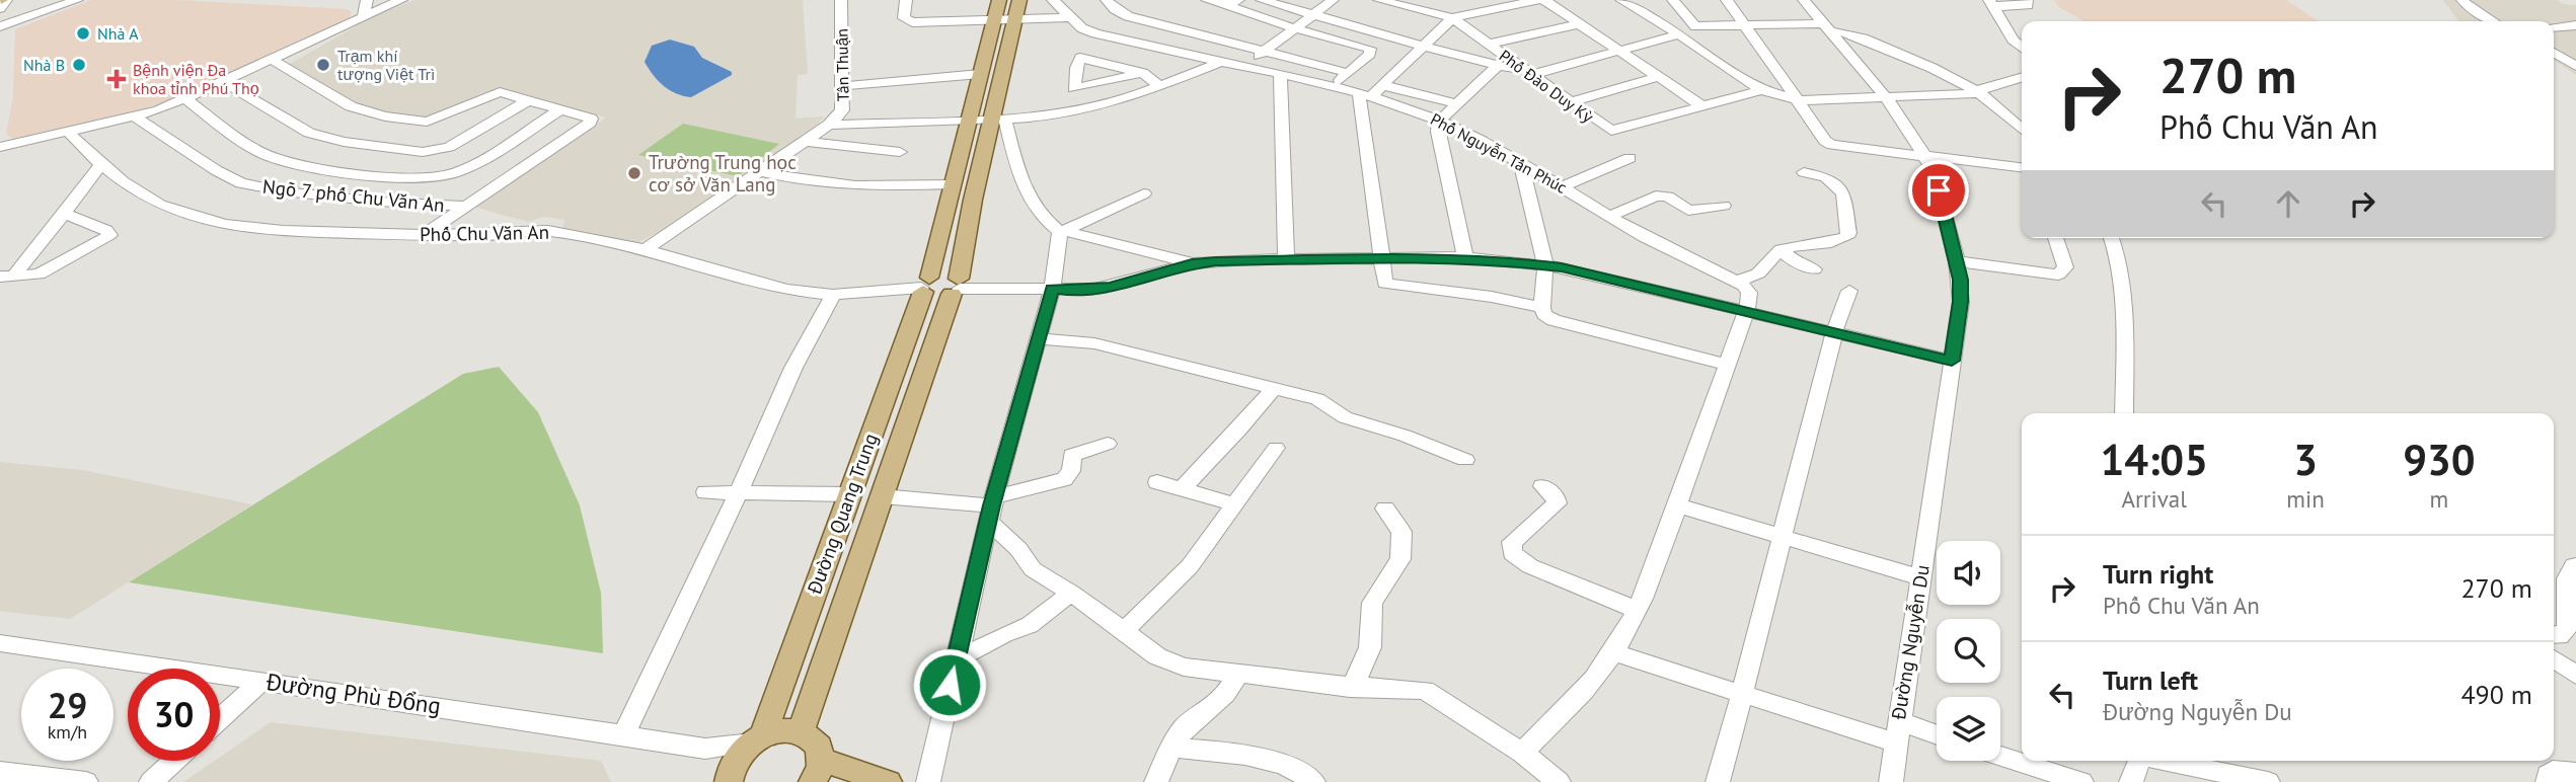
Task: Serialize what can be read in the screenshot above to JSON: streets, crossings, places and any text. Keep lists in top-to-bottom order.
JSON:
{
  "streets": {
    "main road": ["Đường Quang Trung"],
    "street": [
      "Tân Thuận",
      "Phố Đào Duy Kỳ",
      "Phố Nguyễn Tấn Phúc",
      "Ngõ 7 phố Chu Văn An",
      "Phố Chu Văn An",
      "Đường Nguyễn Du",
      "Đường Phù Đổng"
    ]
  },
  "crossings": [
    ["Phố Chu Văn An", "Đường Quang Trung"],
    ["Đường Quang Trung", "Đường Phù Đổng"]
  ],
  "places": {
    "other": [
      "Nhà A",
      "Nhà B",
      "Trạm khí tượng Việt Trì",
      "Trường Trung học cơ sở Văn Lang"
    ],
    "health": ["Bệnh viện Đa khoa tỉnh Phú Thọ"]
  },
  "page": {
    "turn": ["270 m", "Phố Chu Văn An"],
    "eta": [
      "14:05",
      "Arrival",
      "3",
      "min",
      "930",
      "m"
    ],
    "list": [
      {
        "name": "Turn right",
        "note": "Phố Chu Văn An",
        "value": "270 m"
      },
      {
        "name": "Turn left",
        "note": "Đường Nguyễn Du",
        "value": "490 m"
      }
    ],
    "speed": "29 km/h",
    "limit": "30"
  }
}
